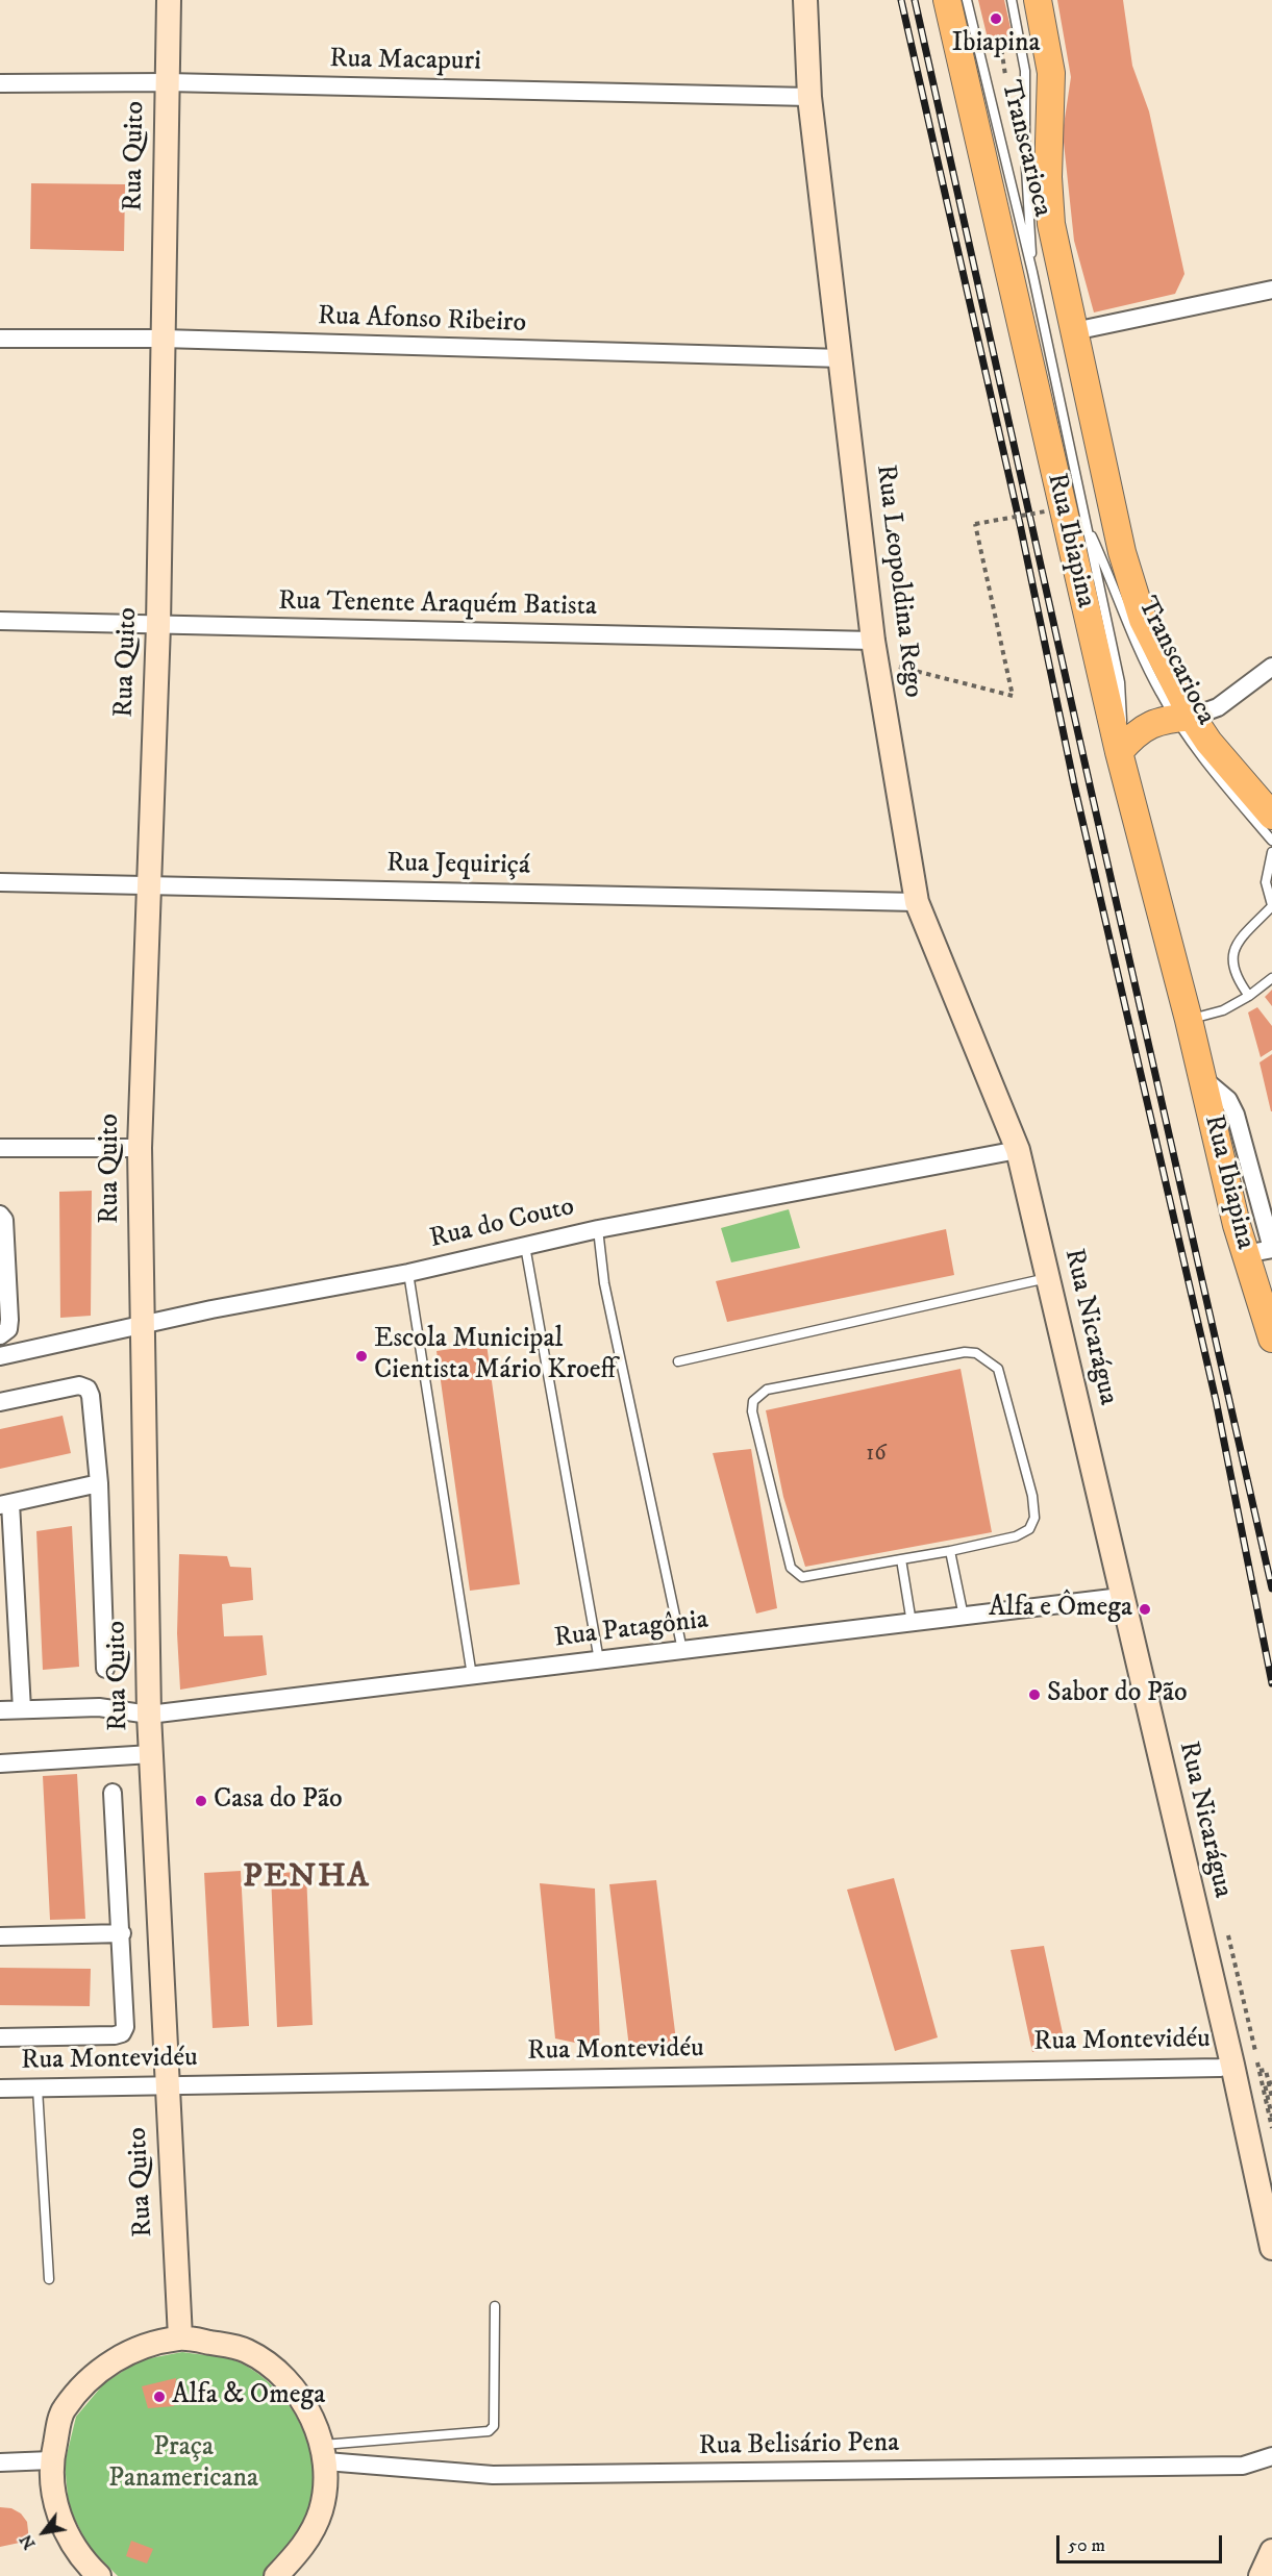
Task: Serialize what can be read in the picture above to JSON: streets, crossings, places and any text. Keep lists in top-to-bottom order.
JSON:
{
  "streets": {
    "main road": ["Rua Ibiapina"],
    "street": [
      "Rua Macapuri",
      "Rua Quito",
      "Rua Afonso Ribeiro",
      "Rua Leopoldina Rego",
      "Rua Tenente Araquém Batista",
      "Rua Jequiriçá",
      "Rua do Couto",
      "Rua Nicarágua",
      "Rua Patagônia",
      "Rua Montevidéu",
      "Rua Belisário Pena"
    ],
    "lane": ["Transcarioca"]
  },
  "crossings": [
    ["Rua Macapuri", "Rua Quito"],
    ["Rua Macapuri", "Rua Leopoldina Rego"],
    ["Transcarioca", "Rua Ibiapina"],
    ["Rua Quito", "Rua Afonso Ribeiro"],
    ["Rua Quito", "Rua Tenente Araquém Batista"],
    ["Rua Quito", "Rua Jequiriçá"],
    ["Rua Quito", "Rua do Couto"],
    ["Rua Quito", "Rua Patagônia"],
    ["Rua Quito", "Rua Montevidéu"],
    ["Rua Afonso Ribeiro", "Rua Leopoldina Rego"],
    ["Rua Leopoldina Rego", "Rua Tenente Araquém Batista"],
    ["Rua Leopoldina Rego", "Rua Jequiriçá"],
    ["Rua Leopoldina Rego", "Rua do Couto"],
    ["Rua Leopoldina Rego", "Rua Nicarágua"],
    ["Rua do Couto", "Rua Nicarágua"],
    ["Rua Nicarágua", "Rua Patagônia"],
    ["Rua Nicarágua", "Rua Montevidéu"]
  ],
  "districts": ["PENHA"],
  "parks": ["Praça Panamericana"],
  "places": [
    "Ibiapina",
    "Escola Municipal Cientista Mário Kroeff",
    "Alfa e Ômega",
    "Sabor do Pão",
    "Casa do Pão",
    "Alfa & Omega"
  ],
  "house_numbers": ["16"],
  "scale_bar": "50 m",
  "north": "bottom left"
}
